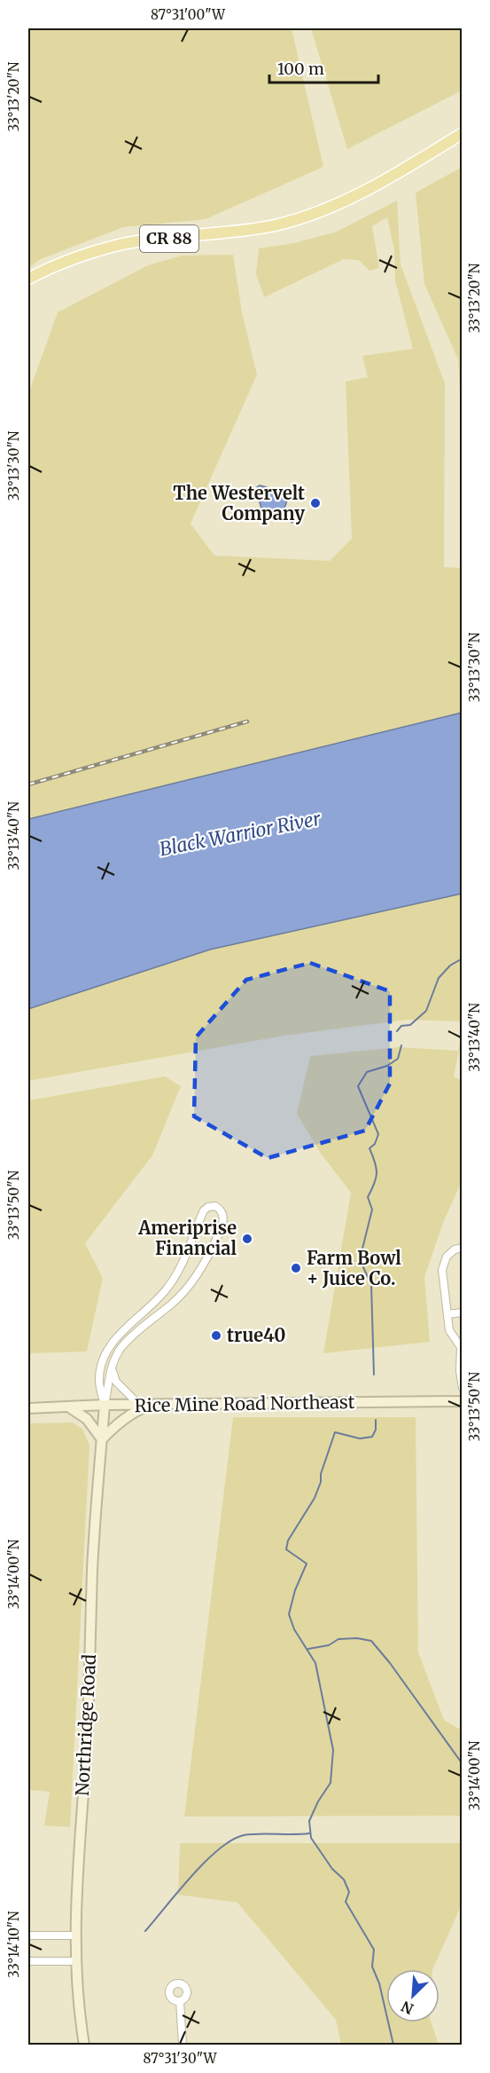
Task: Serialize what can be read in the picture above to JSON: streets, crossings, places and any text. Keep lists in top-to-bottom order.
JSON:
{
  "streets": {
    "main road": ["CR 88", "Rice Mine Road Northeast", "Northridge Road"]
  },
  "crossings": [
    ["Rice Mine Road Northeast", "Northridge Road"]
  ],
  "water": ["Black Warrior River"],
  "places": [
    "The Westervelt Company",
    "Ameriprise Financial",
    "Farm Bowl + Juice Co.",
    "true40"
  ],
  "scale_bar": "100 m",
  "north": "bottom left",
  "coordinates": [
    "87°31'00\"W",
    "33°13'20\"N",
    "33°13'30\"N",
    "33°13'40\"N",
    "33°13'50\"N",
    "33°14'00\"N",
    "33°14'10\"N",
    "87°31'30\"W"
  ]
}
